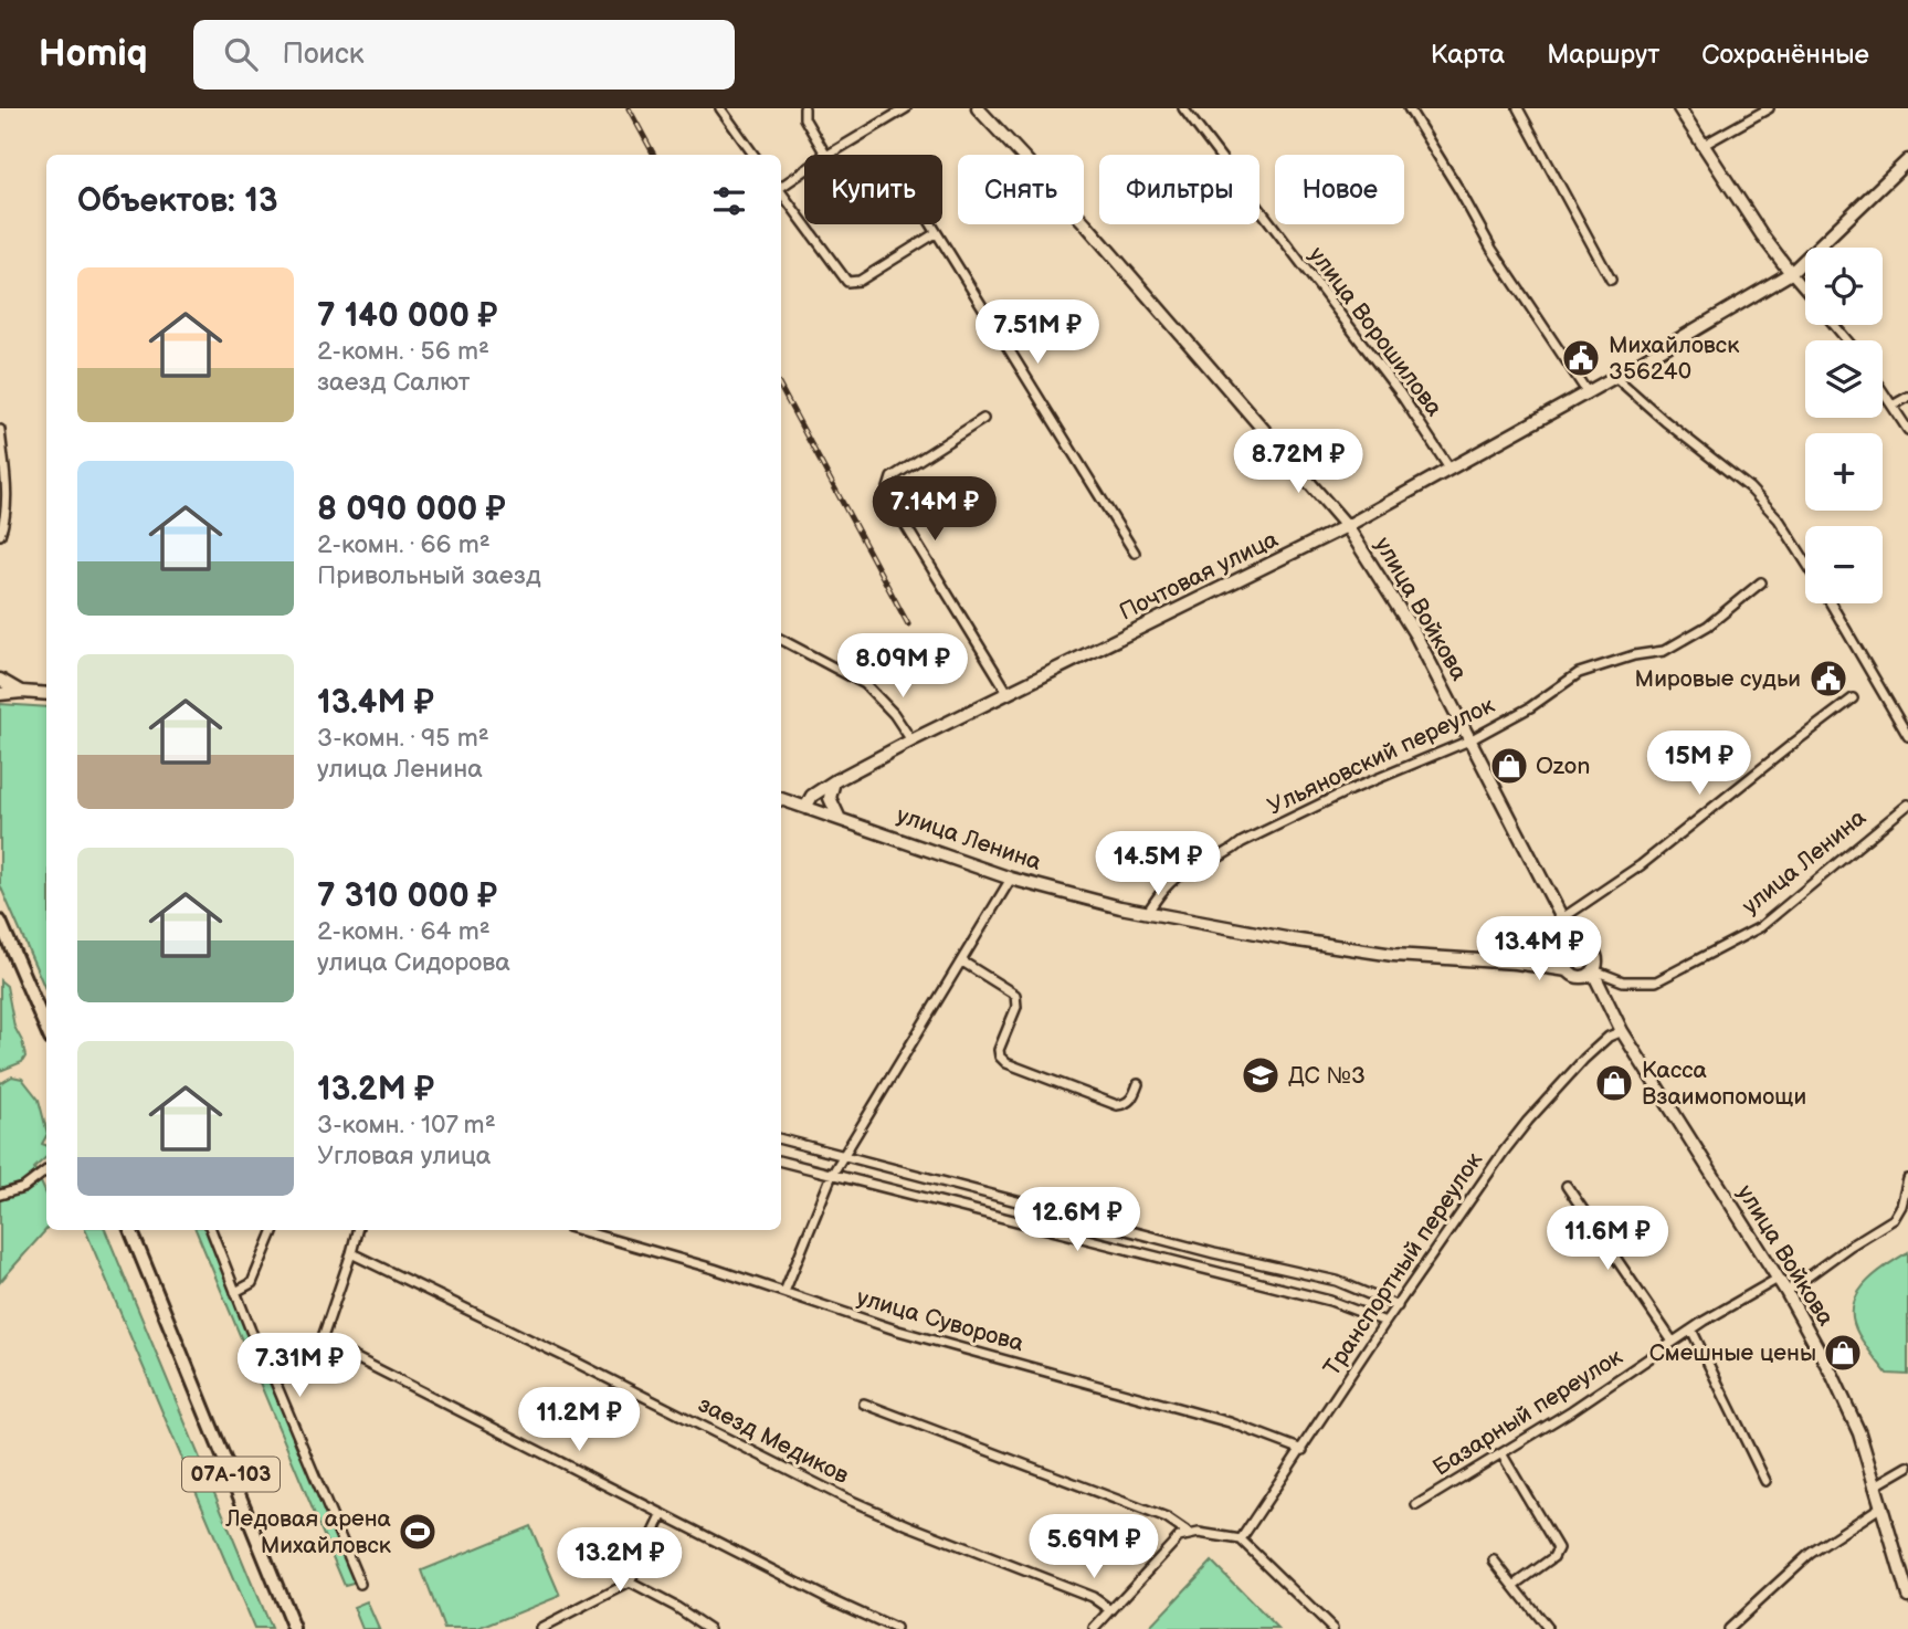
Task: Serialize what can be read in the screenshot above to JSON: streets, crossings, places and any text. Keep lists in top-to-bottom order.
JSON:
{
  "streets": {
    "main road": [
      "Почтовая улица",
      "улица Войкова",
      "улица Ленина",
      "07А-103"
    ],
    "street": [
      "улица Ворошилова",
      "Ульяновский переулок",
      "Транспортный переулок",
      "улица Суворова",
      "Базарный переулок",
      "заезд Медиков"
    ]
  },
  "crossings": [
    ["улица Ворошилова", "Почтовая улица"],
    ["Почтовая улица", "улица Войкова"],
    ["Почтовая улица", "улица Ленина"],
    ["улица Войкова", "Ульяновский переулок"],
    ["улица Войкова", "улица Ленина"],
    ["улица Войкова", "Транспортный переулок"],
    ["улица Войкова", "Базарный переулок"],
    ["Ульяновский переулок", "улица Ленина"],
    ["Транспортный переулок", "улица Суворова"]
  ],
  "places": {
    "public building": ["Михайловск 356240", "Мировые судьи"],
    "shop": ["Ozon", "Касса Взаимопомощи", "Смешные цены"],
    "school or university": ["ДС №3"],
    "sports": ["Ледовая арена Михайловск"]
  },
  "page": {
    "header": "Homiq",
    "search": "Поиск",
    "nav": ["Карта", "Маршрут", "Сохранённые"],
    "chip": [
      "Купить",
      "Снять",
      "Фильтры",
      "Новое"
    ],
    "heading": "Объектов: 13",
    "map_buttons": ["+", "−"],
    "list": [
      {
        "name": "7 140 000 ₽",
        "note": "2-комн. · 56 m² · заезд Салют"
      },
      {
        "name": "8 090 000 ₽",
        "note": "2-комн. · 66 m² · Привольный заезд"
      },
      {
        "name": "13.4M ₽",
        "note": "3-комн. · 95 m² · улица Ленина"
      },
      {
        "name": "7 310 000 ₽",
        "note": "2-комн. · 64 m² · улица Сидорова"
      },
      {
        "name": "13.2M ₽",
        "note": "3-комн. · 107 m² · Угловая улица"
      }
    ],
    "price": [
      "7.51M ₽",
      "8.72M ₽",
      "7.14M ₽",
      "8.09M ₽",
      "15M ₽",
      "14.5M ₽",
      "13.4M ₽",
      "12.6M ₽",
      "11.6M ₽",
      "7.31M ₽",
      "11.2M ₽",
      "5.69M ₽",
      "13.2M ₽"
    ]
  }
}
